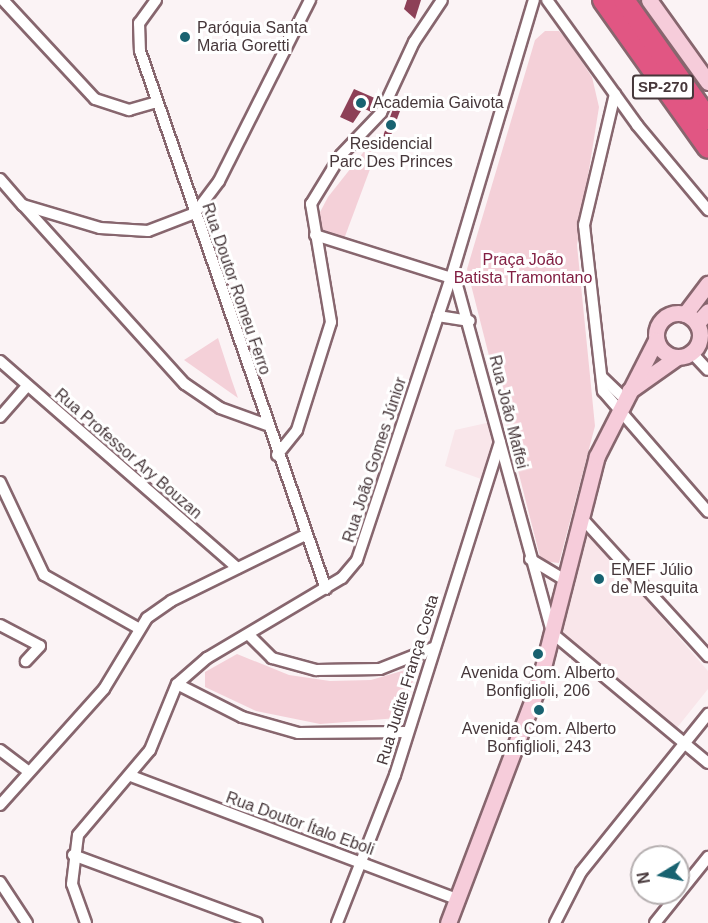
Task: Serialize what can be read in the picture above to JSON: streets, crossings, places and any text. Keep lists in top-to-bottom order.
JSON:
{
  "streets": {
    "highway": ["SP-270"],
    "street": [
      "Rua Doutor Romeu Ferro",
      "Rua João Maffei",
      "Rua Professor Ary Bouzan",
      "Rua João Gomes Júnior",
      "Rua Judite França Costa",
      "Rua Doutor Ítalo Eboli"
    ]
  },
  "crossings": [
    ["Rua Doutor Romeu Ferro", "Rua João Gomes Júnior"],
    ["Rua João Maffei", "Rua João Gomes Júnior"],
    ["Rua João Maffei", "Rua Judite França Costa"],
    ["Rua João Gomes Júnior", "Rua Doutor Ítalo Eboli"],
    ["Rua Judite França Costa", "Rua Doutor Ítalo Eboli"]
  ],
  "parks": ["Praça João Batista Tramontano"],
  "places": [
    "Paróquia Santa Maria Goretti",
    "Academia Gaivota",
    "Residencial Parc Des Princes",
    "EMEF Júlio de Mesquita",
    "Avenida Com. Alberto Bonfiglioli, 206",
    "Avenida Com. Alberto Bonfiglioli, 243"
  ],
  "north": "left"
}
